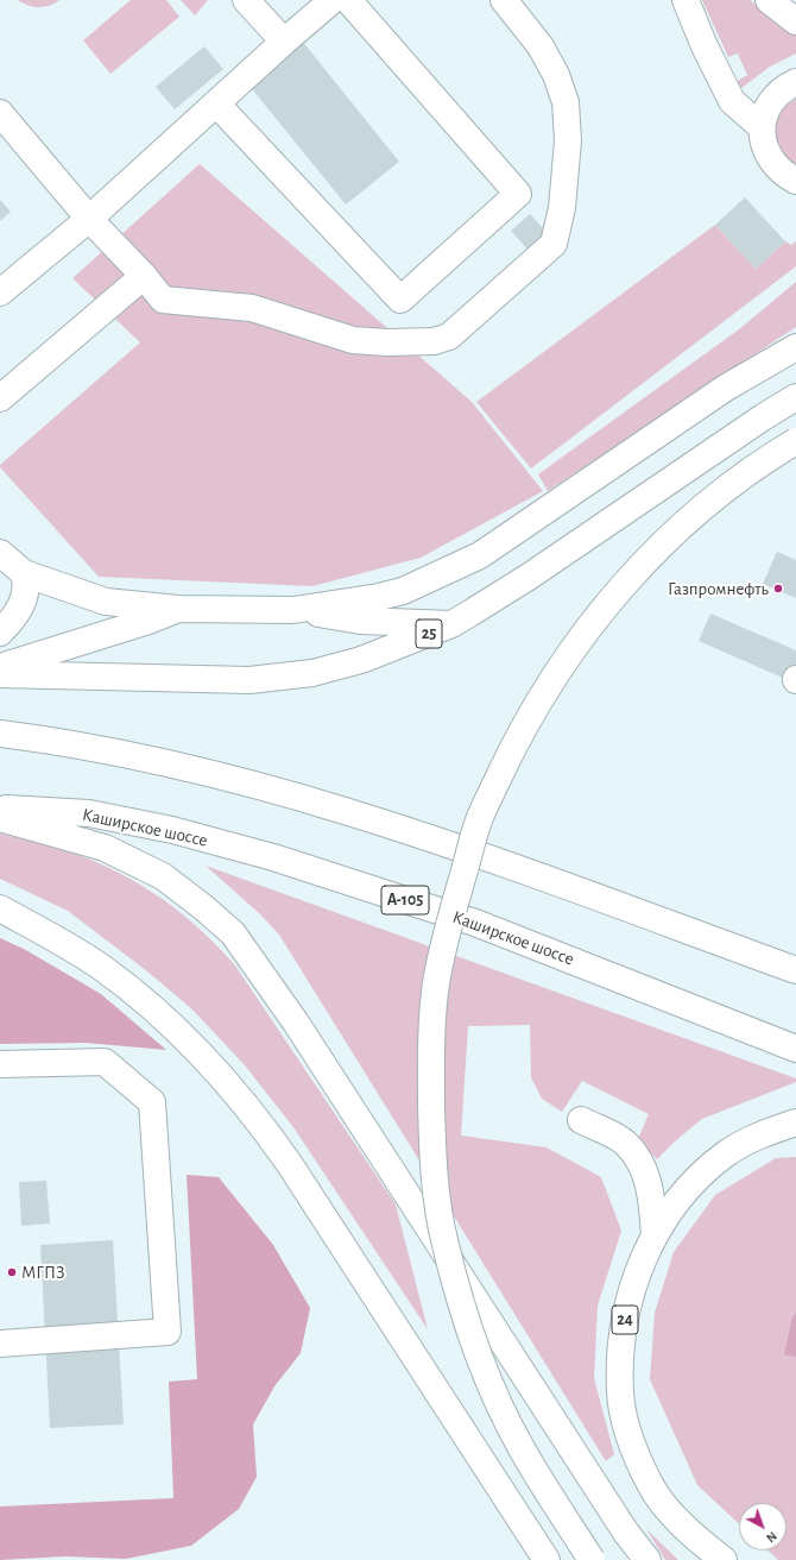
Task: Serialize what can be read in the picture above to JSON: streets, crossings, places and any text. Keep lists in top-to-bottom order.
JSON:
{
  "streets": {
    "main road": [
      "25",
      "Каширское шоссе",
      "А-105",
      "24"
    ]
  },
  "places": ["Газпромнефть", "МГПЗ"],
  "north": "bottom right"
}
